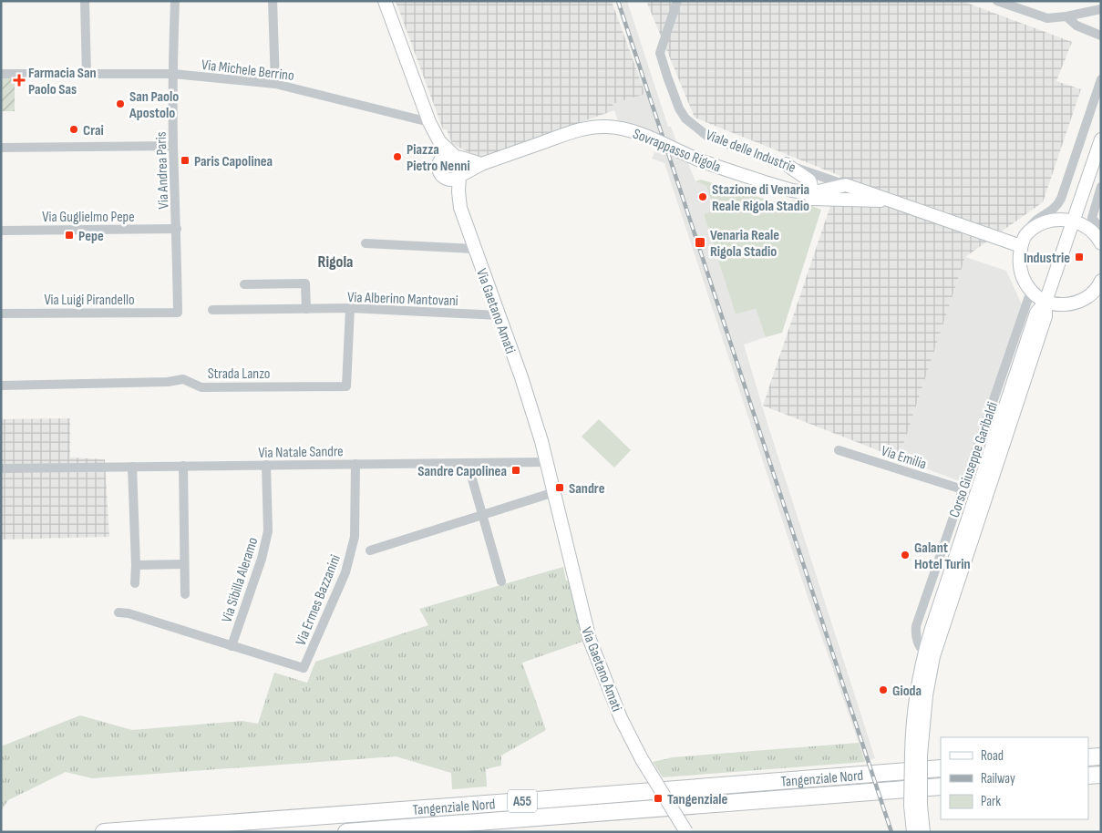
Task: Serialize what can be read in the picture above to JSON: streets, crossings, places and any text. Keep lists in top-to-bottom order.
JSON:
{
  "streets": {
    "highway": ["Tangenziale Nord", "A55"],
    "street": [
      "Via Michele Berrino",
      "Sovrappasso Rigola",
      "Viale delle Industrie",
      "Via Andrea Paris",
      "Via Guglielmo Pepe",
      "Via Alberino Mantovani",
      "Via Luigi Pirandello",
      "Via Gaetano Amati",
      "Strada Lanzo",
      "Via Natale Sandre",
      "Via Emilia",
      "Corso Giuseppe Garibaldi",
      "Via Sibilla Aleramo",
      "Via Ermes Bazzanini"
    ]
  },
  "crossings": [
    ["Via Michele Berrino", "Via Andrea Paris"],
    ["Sovrappasso Rigola", "Viale delle Industrie"],
    ["Via Andrea Paris", "Via Guglielmo Pepe"],
    ["Via Andrea Paris", "Via Luigi Pirandello"],
    ["Via Alberino Mantovani", "Via Gaetano Amati"],
    ["Via Alberino Mantovani", "Strada Lanzo"],
    ["Via Gaetano Amati", "Via Natale Sandre"],
    ["Via Natale Sandre", "Via Sibilla Aleramo"],
    ["Via Natale Sandre", "Via Ermes Bazzanini"],
    ["Via Emilia", "Corso Giuseppe Garibaldi"],
    ["Via Sibilla Aleramo", "Via Ermes Bazzanini"]
  ],
  "districts": ["Rigola"],
  "places": {
    "health": ["Farmacia San Paolo Sas"],
    "other": [
      "San Paolo Apostolo",
      "Crai",
      "Piazza Pietro Nenni",
      "Stazione di Venaria Reale Rigola Stadio",
      "Galant Hotel Turin",
      "Gioda"
    ],
    "transit": [
      "Paris Capolinea",
      "Pepe",
      "Venaria Reale Rigola Stadio",
      "Industrie",
      "Sandre Capolinea",
      "Sandre",
      "Tangenziale"
    ]
  },
  "legend": ["Road", "Railway", "Park"]
}
